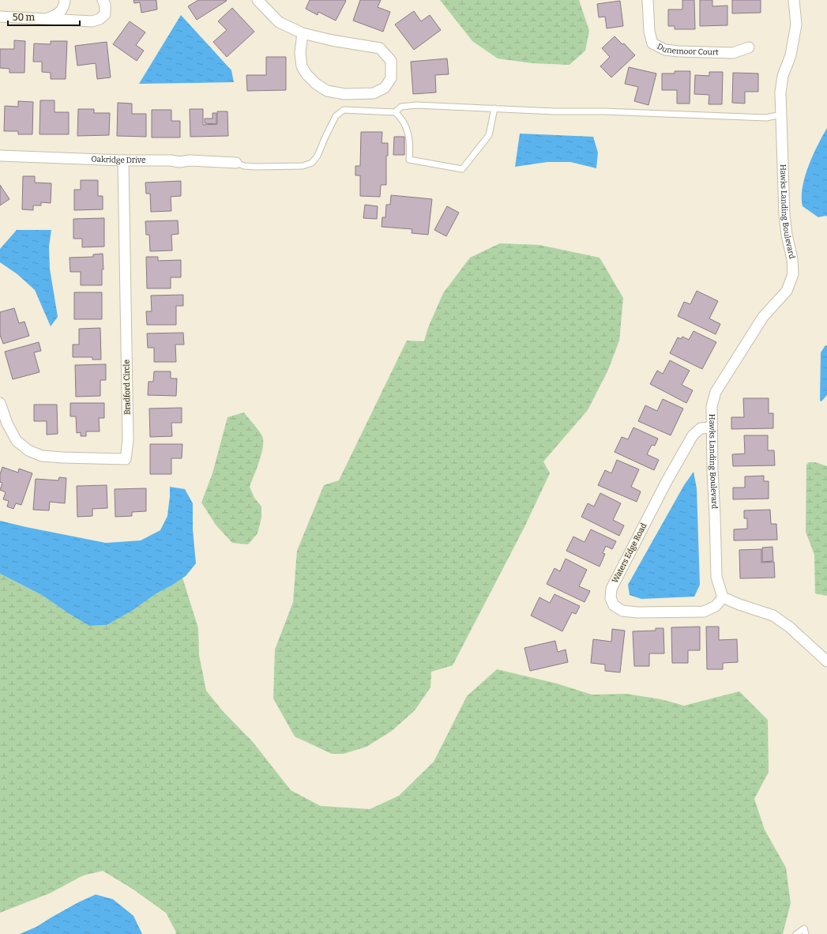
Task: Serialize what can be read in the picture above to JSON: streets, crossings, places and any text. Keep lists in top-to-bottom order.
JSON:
{
  "streets": {
    "street": [
      "Dunemoor Court",
      "Oakridge Drive",
      "Hawks Landing Boulevard",
      "Bradford Circle",
      "Waters Edge Road"
    ]
  },
  "crossings": [
    ["Oakridge Drive", "Bradford Circle"],
    ["Hawks Landing Boulevard", "Waters Edge Road"]
  ],
  "scale_bar": "50 m"
}
